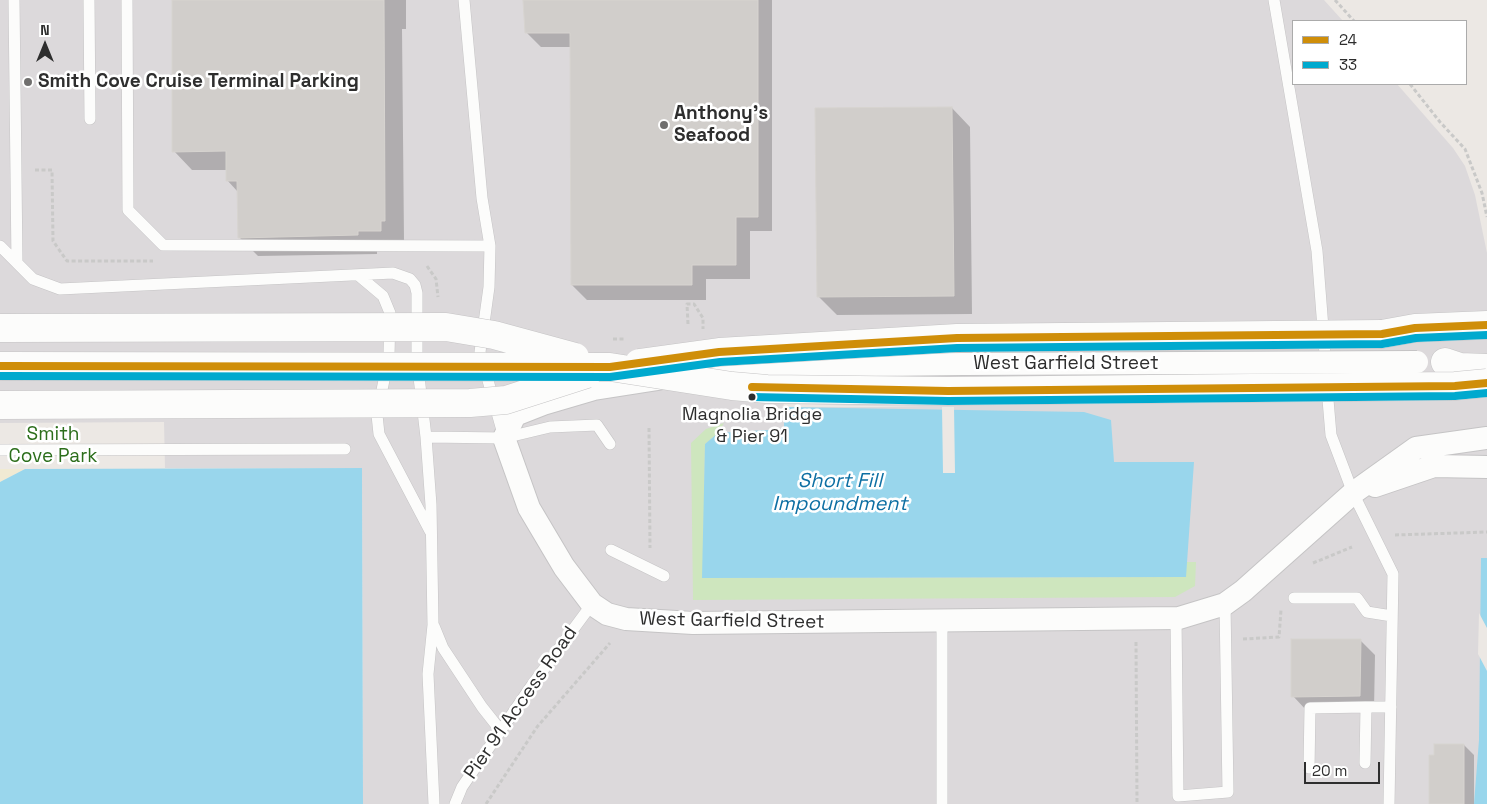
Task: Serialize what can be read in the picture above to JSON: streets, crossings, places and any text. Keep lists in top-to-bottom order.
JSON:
{
  "streets": {
    "street": ["West Garfield Street"],
    "lane": ["Pier 91 Access Road"]
  },
  "crossings": [
    ["West Garfield Street", "Pier 91 Access Road"]
  ],
  "water": ["Short Fill Impoundment"],
  "parks": ["Smith Cove Park"],
  "places": ["Smith Cove Cruise Terminal Parking", "Anthony's Seafood", "Magnolia Bridge & Pier 91"],
  "lines": ["transit line 24", "transit line 33"],
  "legend": ["24", "33"],
  "scale_bar": "20 m",
  "north": "top"
}
